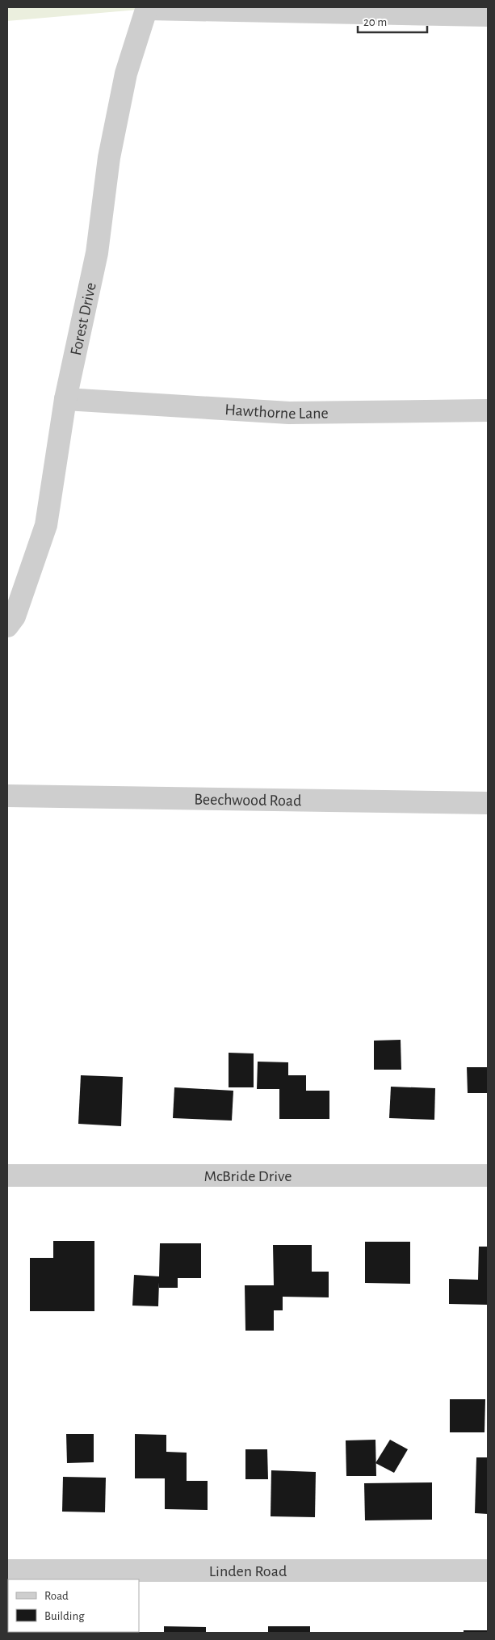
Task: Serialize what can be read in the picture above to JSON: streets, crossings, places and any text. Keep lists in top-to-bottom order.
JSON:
{
  "streets": {
    "street": [
      "Forest Drive",
      "Hawthorne Lane",
      "Beechwood Road",
      "McBride Drive",
      "Linden Road"
    ]
  },
  "crossings": [
    ["Forest Drive", "Hawthorne Lane"]
  ],
  "legend": ["Road", "Building"],
  "scale_bar": "20 m"
}
